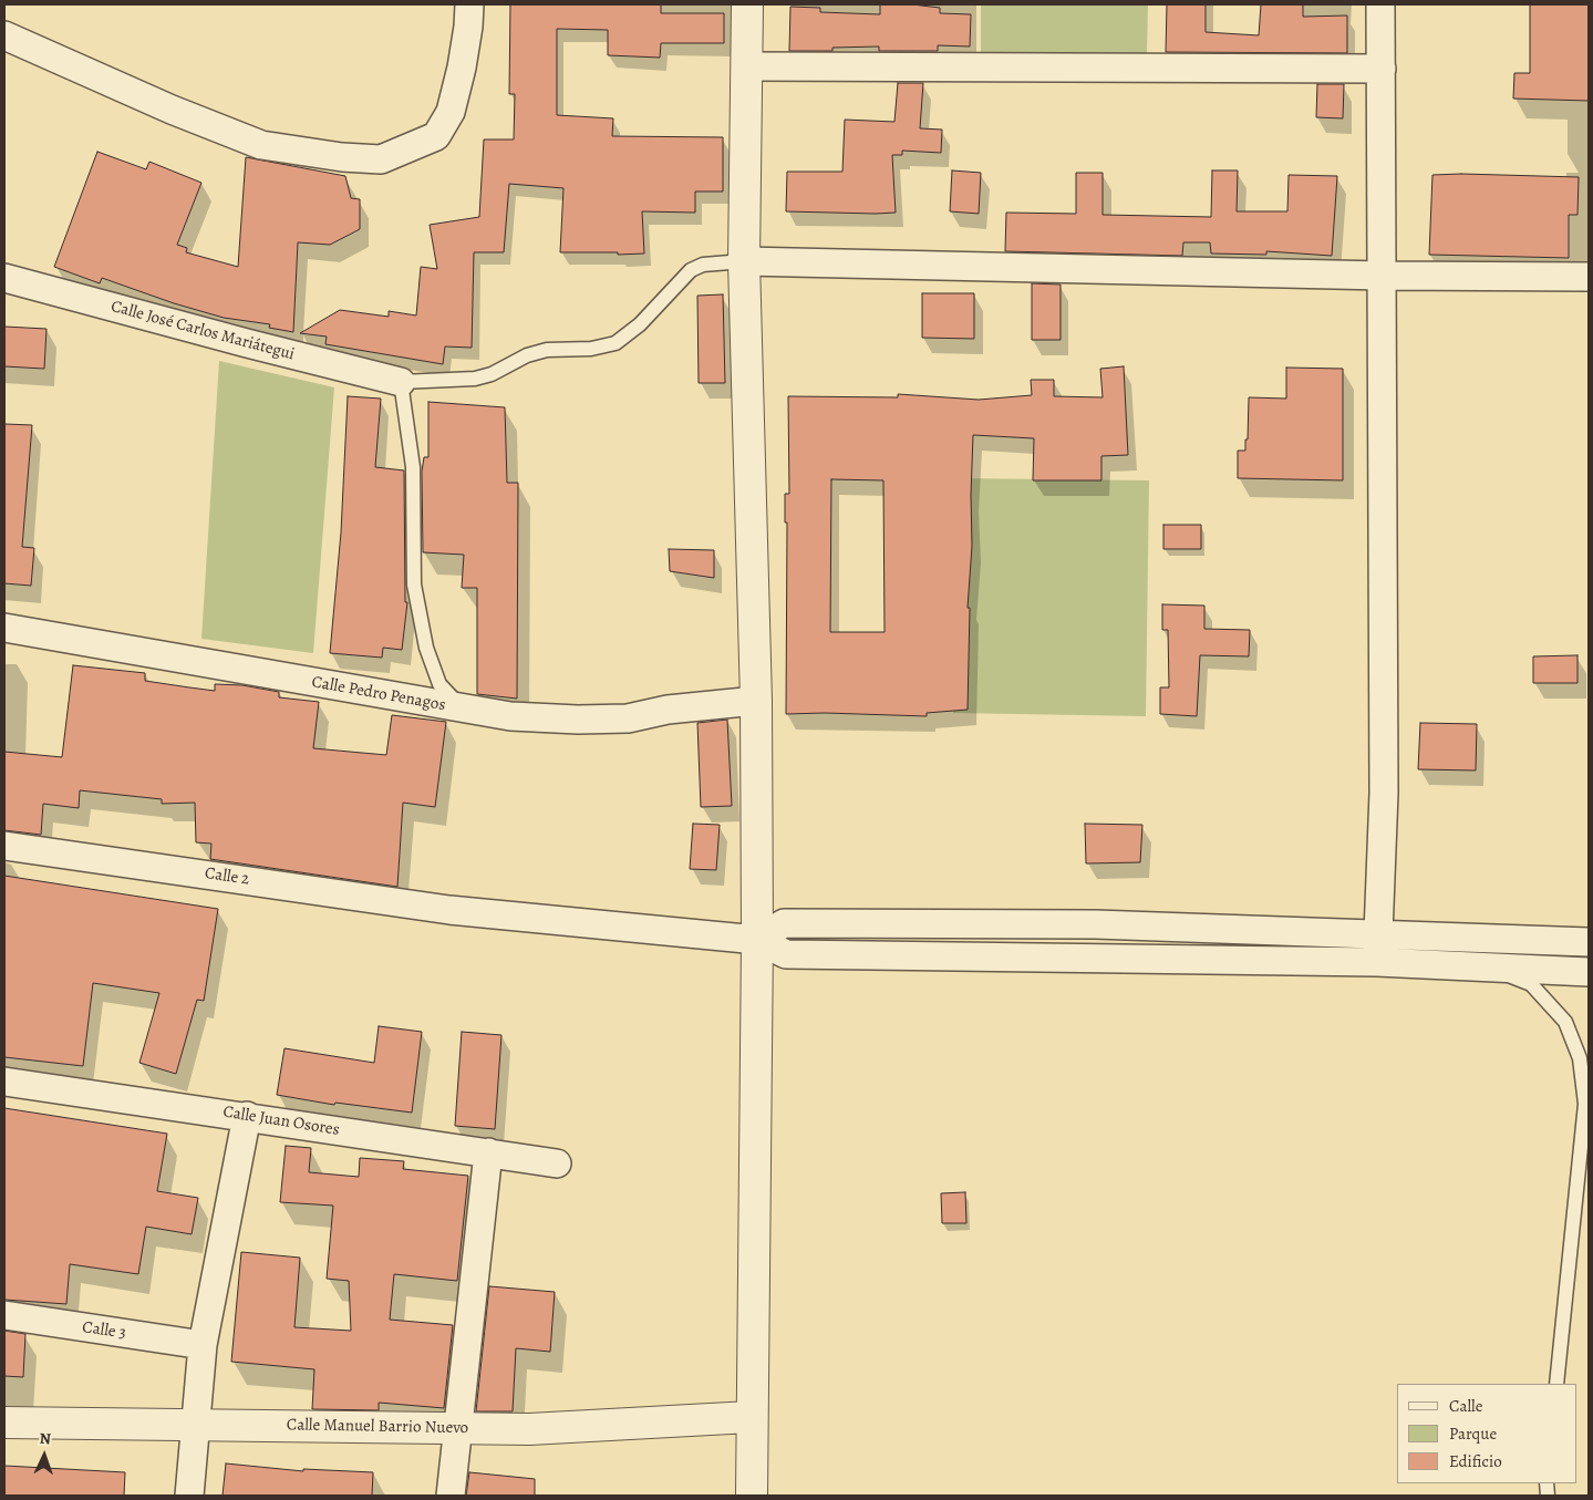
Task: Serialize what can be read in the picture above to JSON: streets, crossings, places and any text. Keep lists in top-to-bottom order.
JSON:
{
  "streets": {
    "street": [
      "Calle José Carlos Mariátegui",
      "Calle Pedro Penagos",
      "Calle 2",
      "Calle Juan Osores",
      "Calle 3",
      "Calle Manuel Barrio Nuevo"
    ]
  },
  "legend": ["Calle", "Parque", "Edificio"],
  "north": "top"
}
